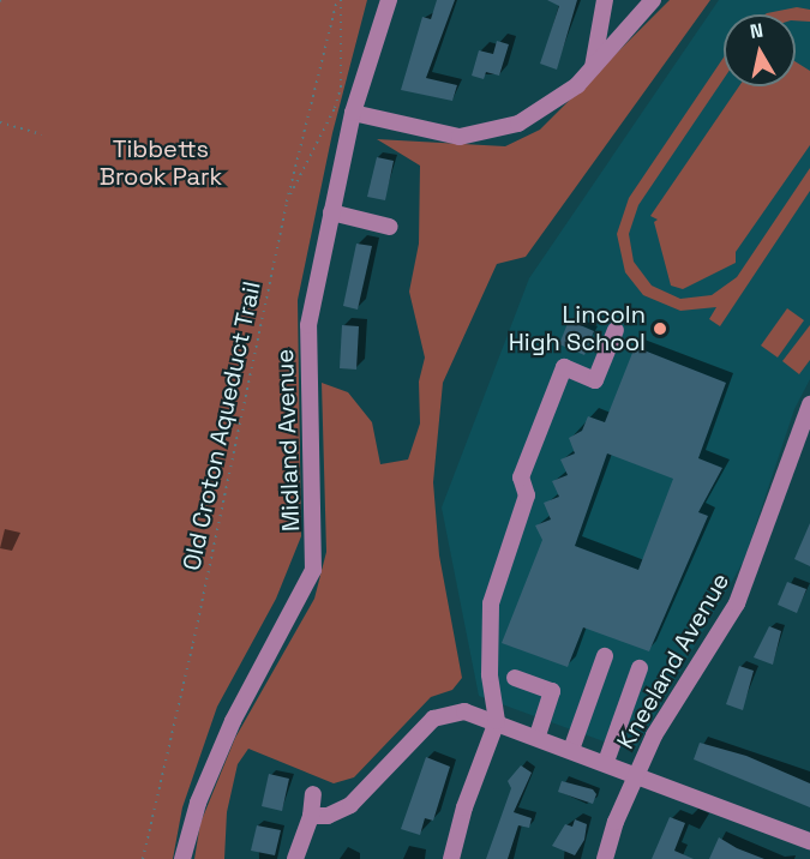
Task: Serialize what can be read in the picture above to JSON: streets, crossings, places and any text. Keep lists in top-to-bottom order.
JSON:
{
  "streets": {
    "street": ["Midland Avenue", "Kneeland Avenue"],
    "path": ["Old Croton Aqueduct Trail"]
  },
  "parks": ["Tibbetts Brook Park"],
  "places": ["Lincoln High School"],
  "north": "top"
}
